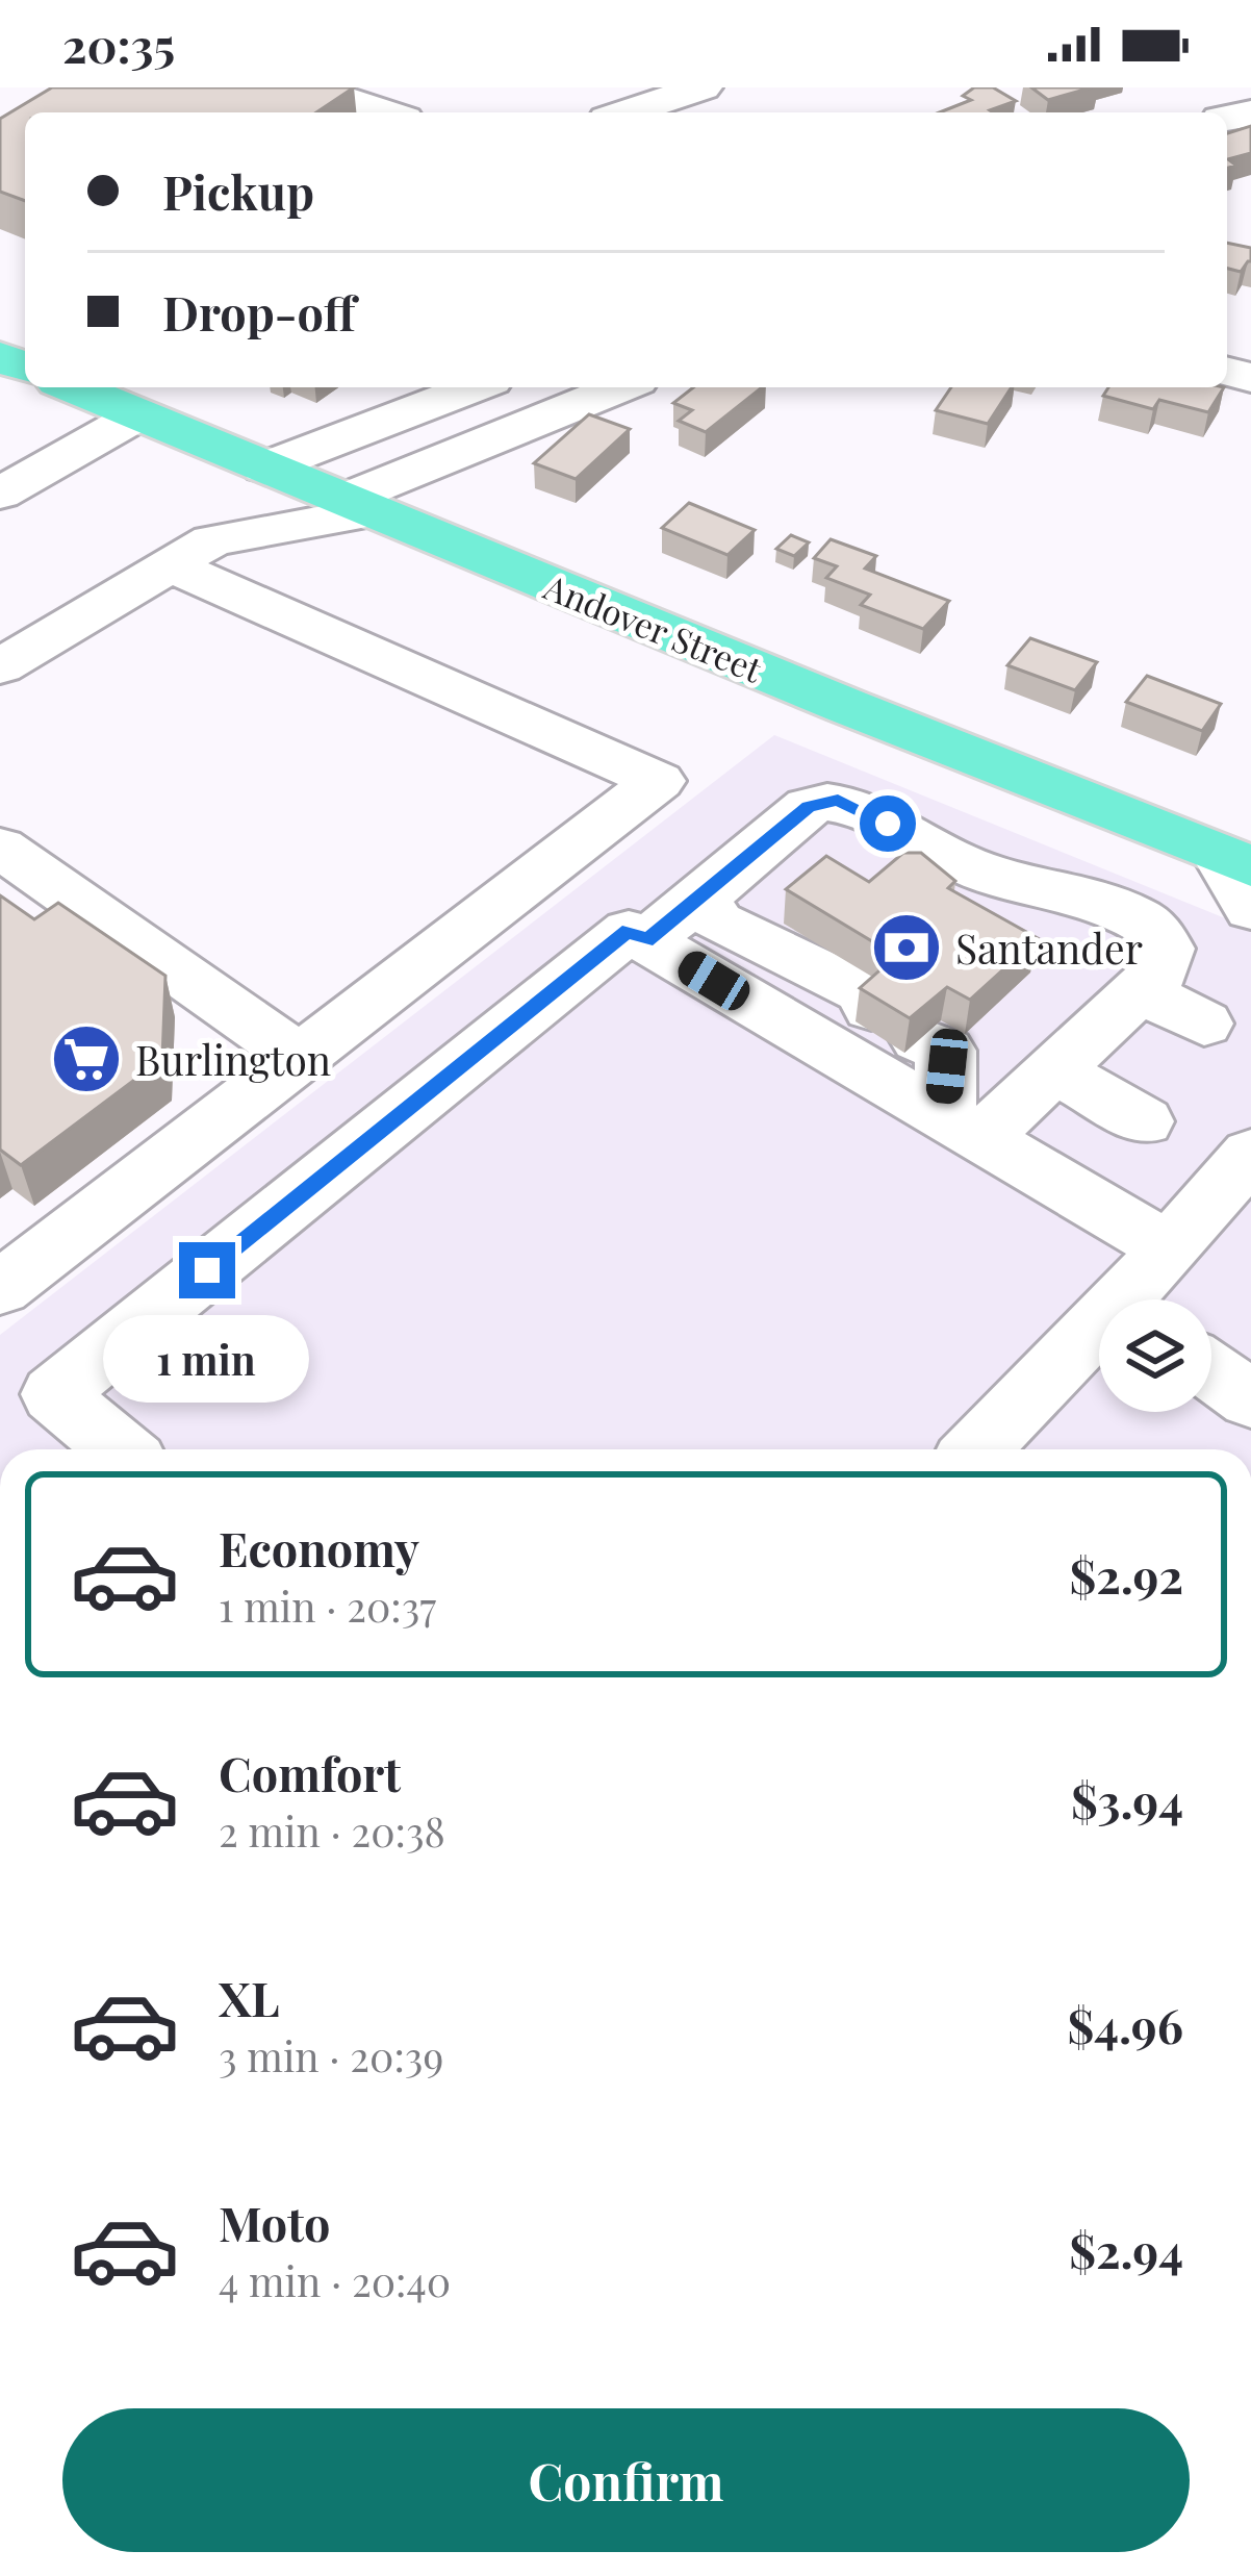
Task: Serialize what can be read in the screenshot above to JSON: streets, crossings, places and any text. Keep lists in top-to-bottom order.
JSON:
{
  "streets": {
    "highway": ["Andover Street"]
  },
  "places": {
    "bank": ["Santander"],
    "supermarket": ["Burlington"]
  },
  "page": {
    "status": "20:35",
    "banner": ["Pickup", "Drop-off"],
    "bubble": "1 min",
    "list": [
      {
        "name": "Economy",
        "note": "1 min · 20:37",
        "value": "$2.92"
      },
      {
        "name": "Comfort",
        "note": "2 min · 20:38",
        "value": "$3.94"
      },
      {
        "name": "XL",
        "note": "3 min · 20:39",
        "value": "$4.96"
      },
      {
        "name": "Moto",
        "note": "4 min · 20:40",
        "value": "$2.94"
      }
    ],
    "buttons": "Confirm"
  }
}
